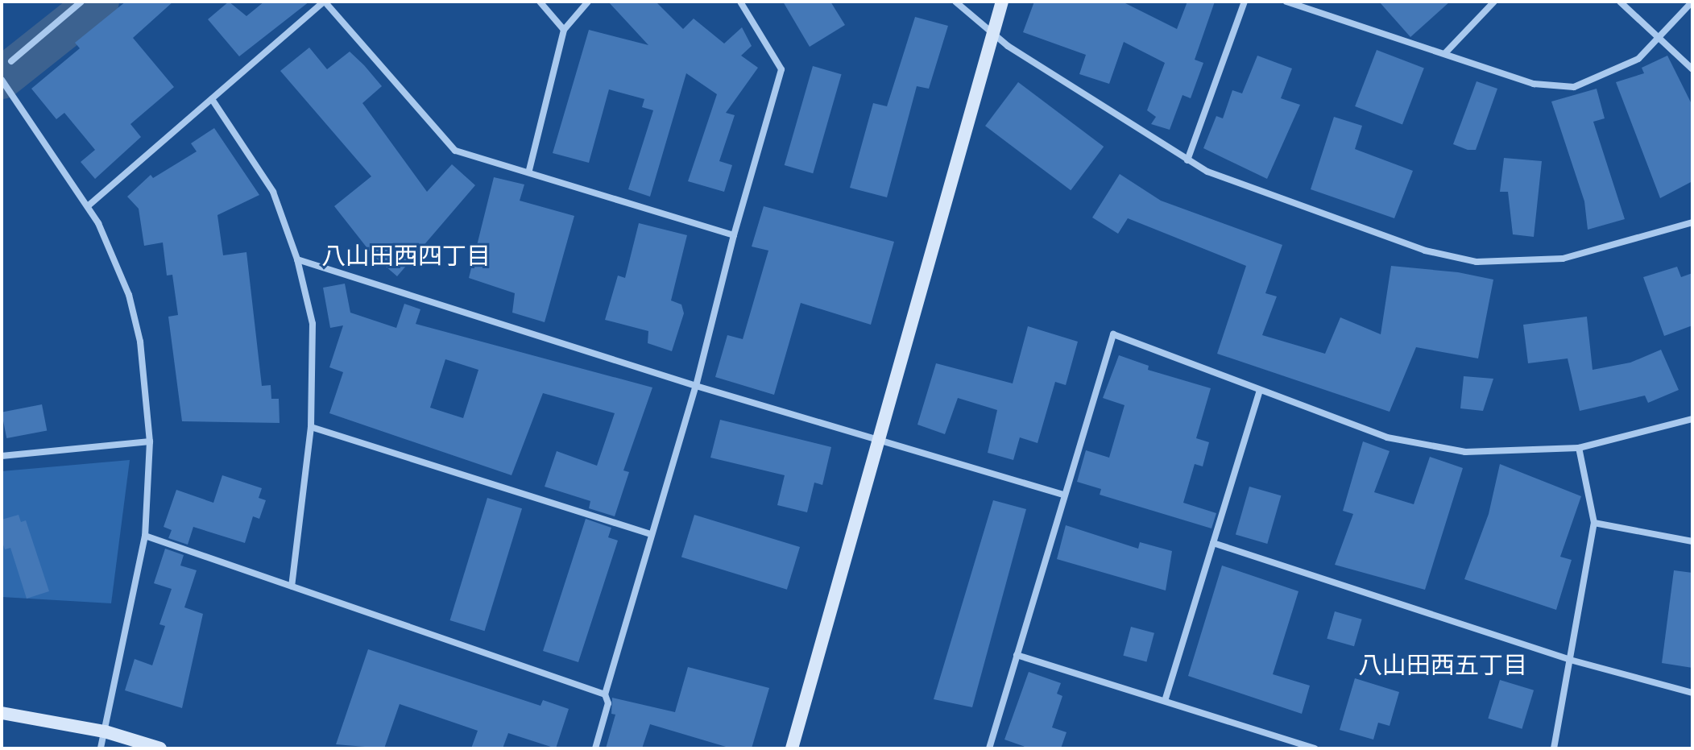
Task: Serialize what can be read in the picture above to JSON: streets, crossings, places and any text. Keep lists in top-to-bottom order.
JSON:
{
  "districts": ["八山田西四丁目", "八山田西五丁目"]
}
